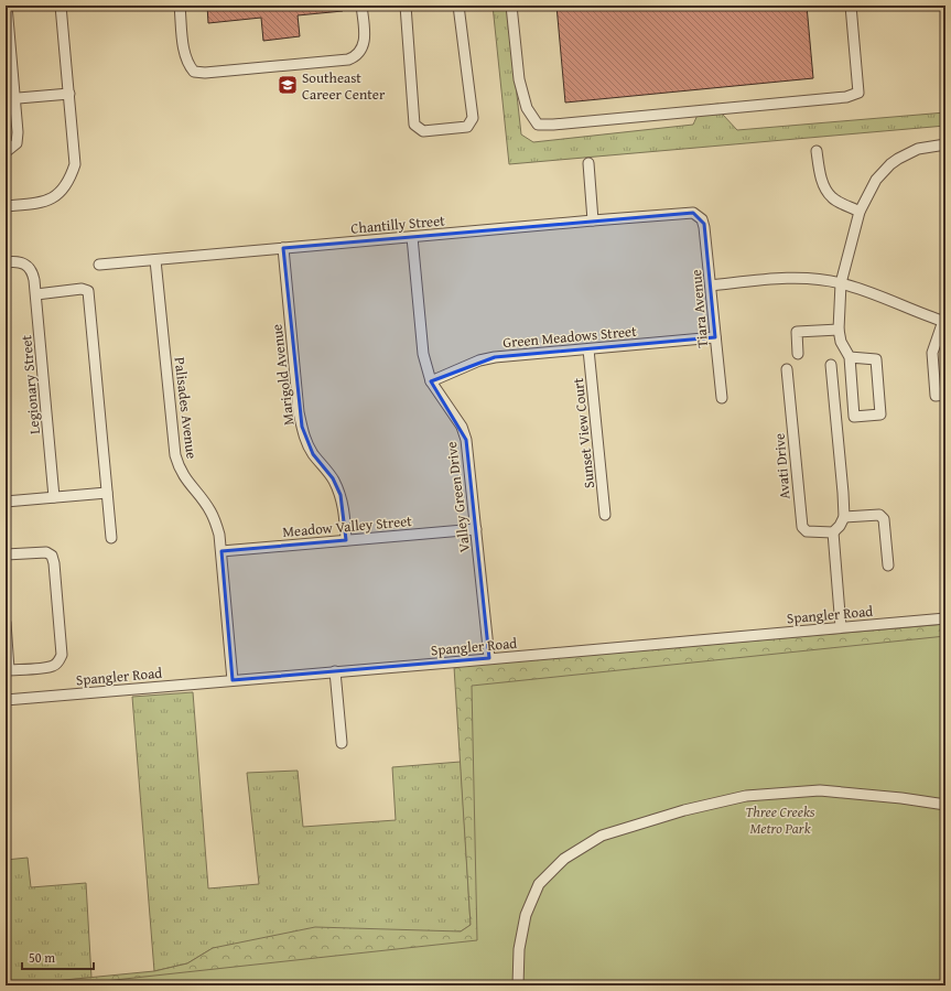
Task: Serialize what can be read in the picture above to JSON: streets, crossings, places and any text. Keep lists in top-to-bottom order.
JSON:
{
  "streets": {
    "street": [
      "Chantilly Street",
      "Tiara Avenue",
      "Green Meadows Street",
      "Marigold Avenue",
      "Legionary Street",
      "Palisades Avenue",
      "Sunset View Court",
      "Avati Drive",
      "Valley Green Drive",
      "Meadow Valley Street",
      "Spangler Road"
    ]
  },
  "crossings": [
    ["Chantilly Street", "Tiara Avenue"],
    ["Chantilly Street", "Marigold Avenue"],
    ["Chantilly Street", "Palisades Avenue"],
    ["Chantilly Street", "Valley Green Drive"],
    ["Tiara Avenue", "Green Meadows Street"],
    ["Green Meadows Street", "Sunset View Court"],
    ["Green Meadows Street", "Valley Green Drive"],
    ["Marigold Avenue", "Meadow Valley Street"],
    ["Palisades Avenue", "Meadow Valley Street"],
    ["Palisades Avenue", "Spangler Road"],
    ["Valley Green Drive", "Meadow Valley Street"],
    ["Valley Green Drive", "Spangler Road"]
  ],
  "parks": ["Three Creeks Metro Park"],
  "places": {
    "school or university": ["Southeast Career Center"]
  },
  "scale_bar": "50 m"
}
